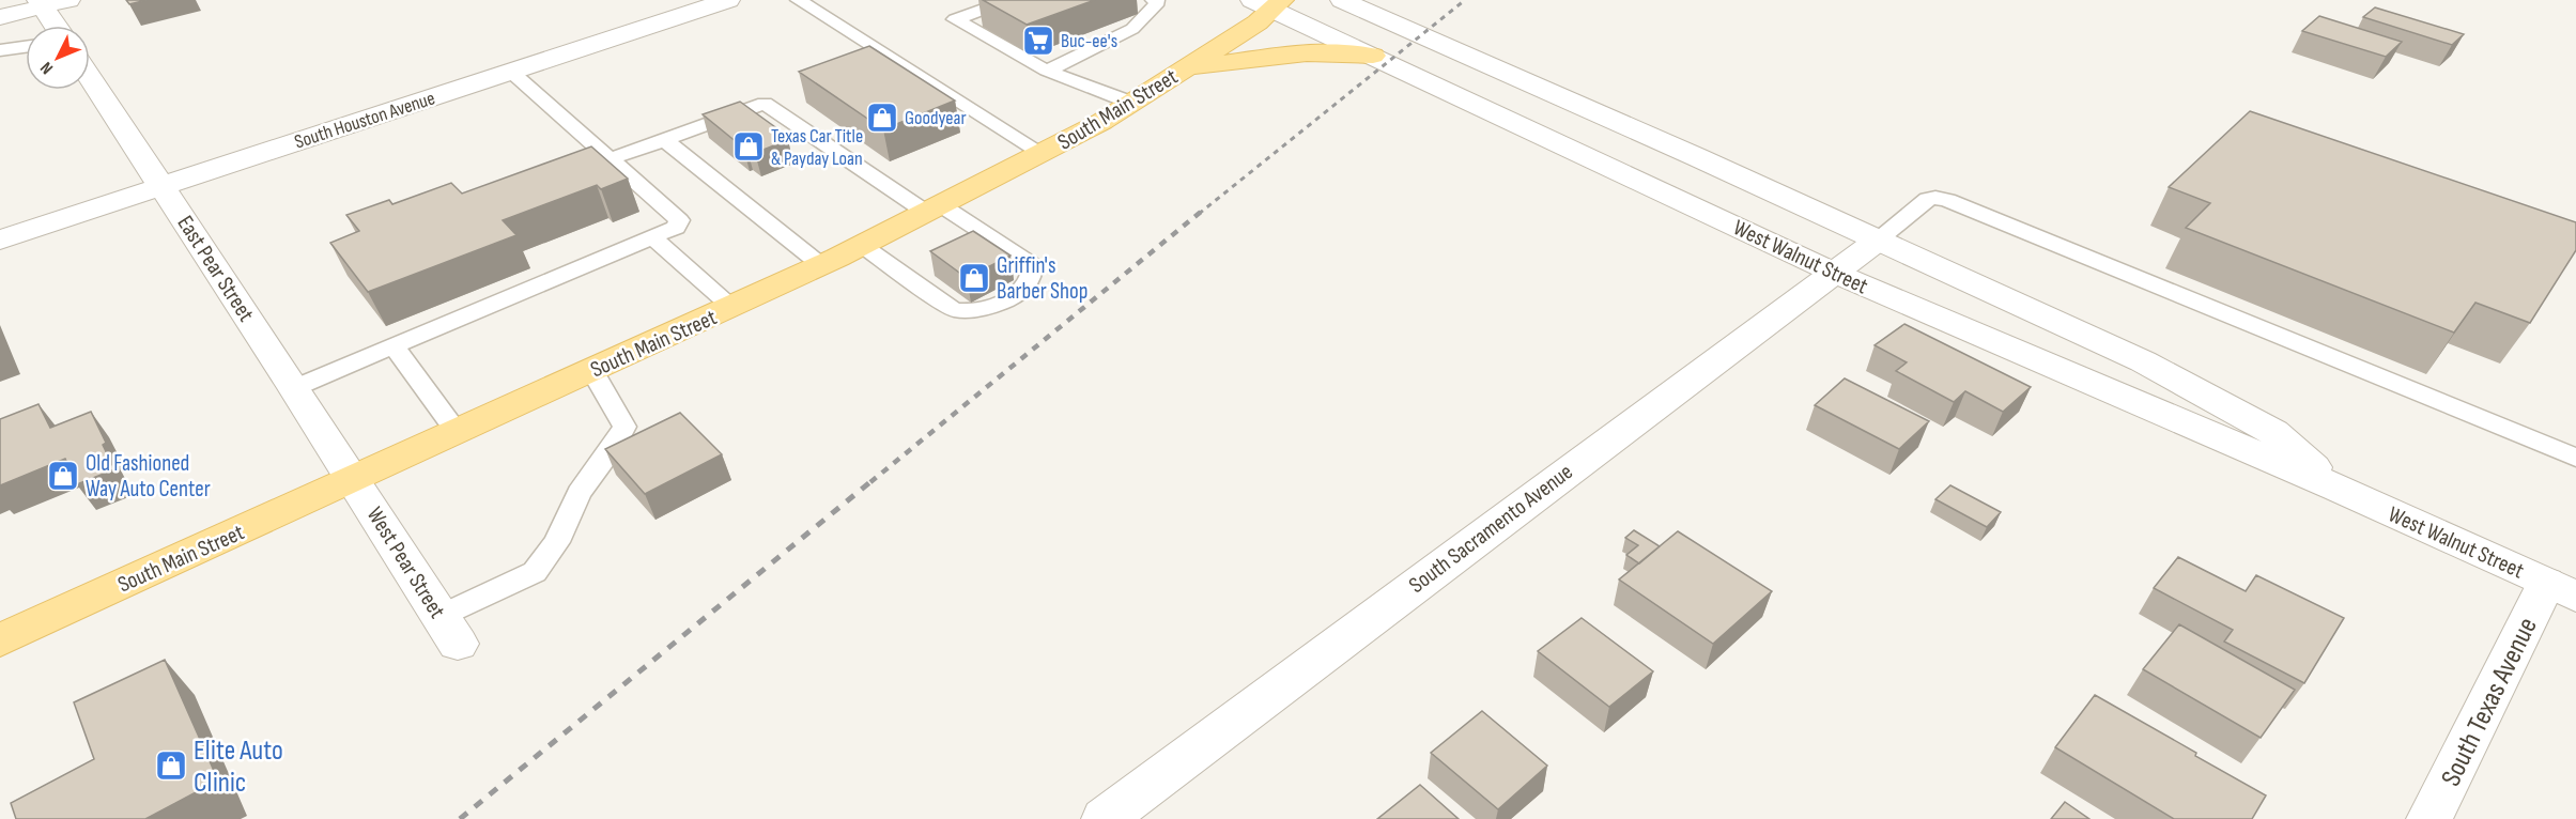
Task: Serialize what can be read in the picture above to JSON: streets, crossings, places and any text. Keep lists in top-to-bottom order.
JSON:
{
  "streets": {
    "main road": ["South Main Street"],
    "street": [
      "South Houston Avenue",
      "West Walnut Street",
      "East Pear Street",
      "South Sacramento Avenue",
      "West Pear Street",
      "South Texas Avenue"
    ]
  },
  "crossings": [
    ["South Main Street", "West Walnut Street"],
    ["South Main Street", "East Pear Street"],
    ["South Main Street", "West Pear Street"],
    ["South Houston Avenue", "East Pear Street"],
    ["West Walnut Street", "South Sacramento Avenue"],
    ["West Walnut Street", "South Texas Avenue"],
    ["East Pear Street", "West Pear Street"]
  ],
  "places": {
    "supermarket": ["Buc-ee's"],
    "shop": [
      "Goodyear",
      "Texas Car Title & Payday Loan",
      "Griffin's Barber Shop",
      "Old Fashioned Way Auto Center",
      "Elite Auto Clinic"
    ]
  },
  "north": "bottom left"
}
